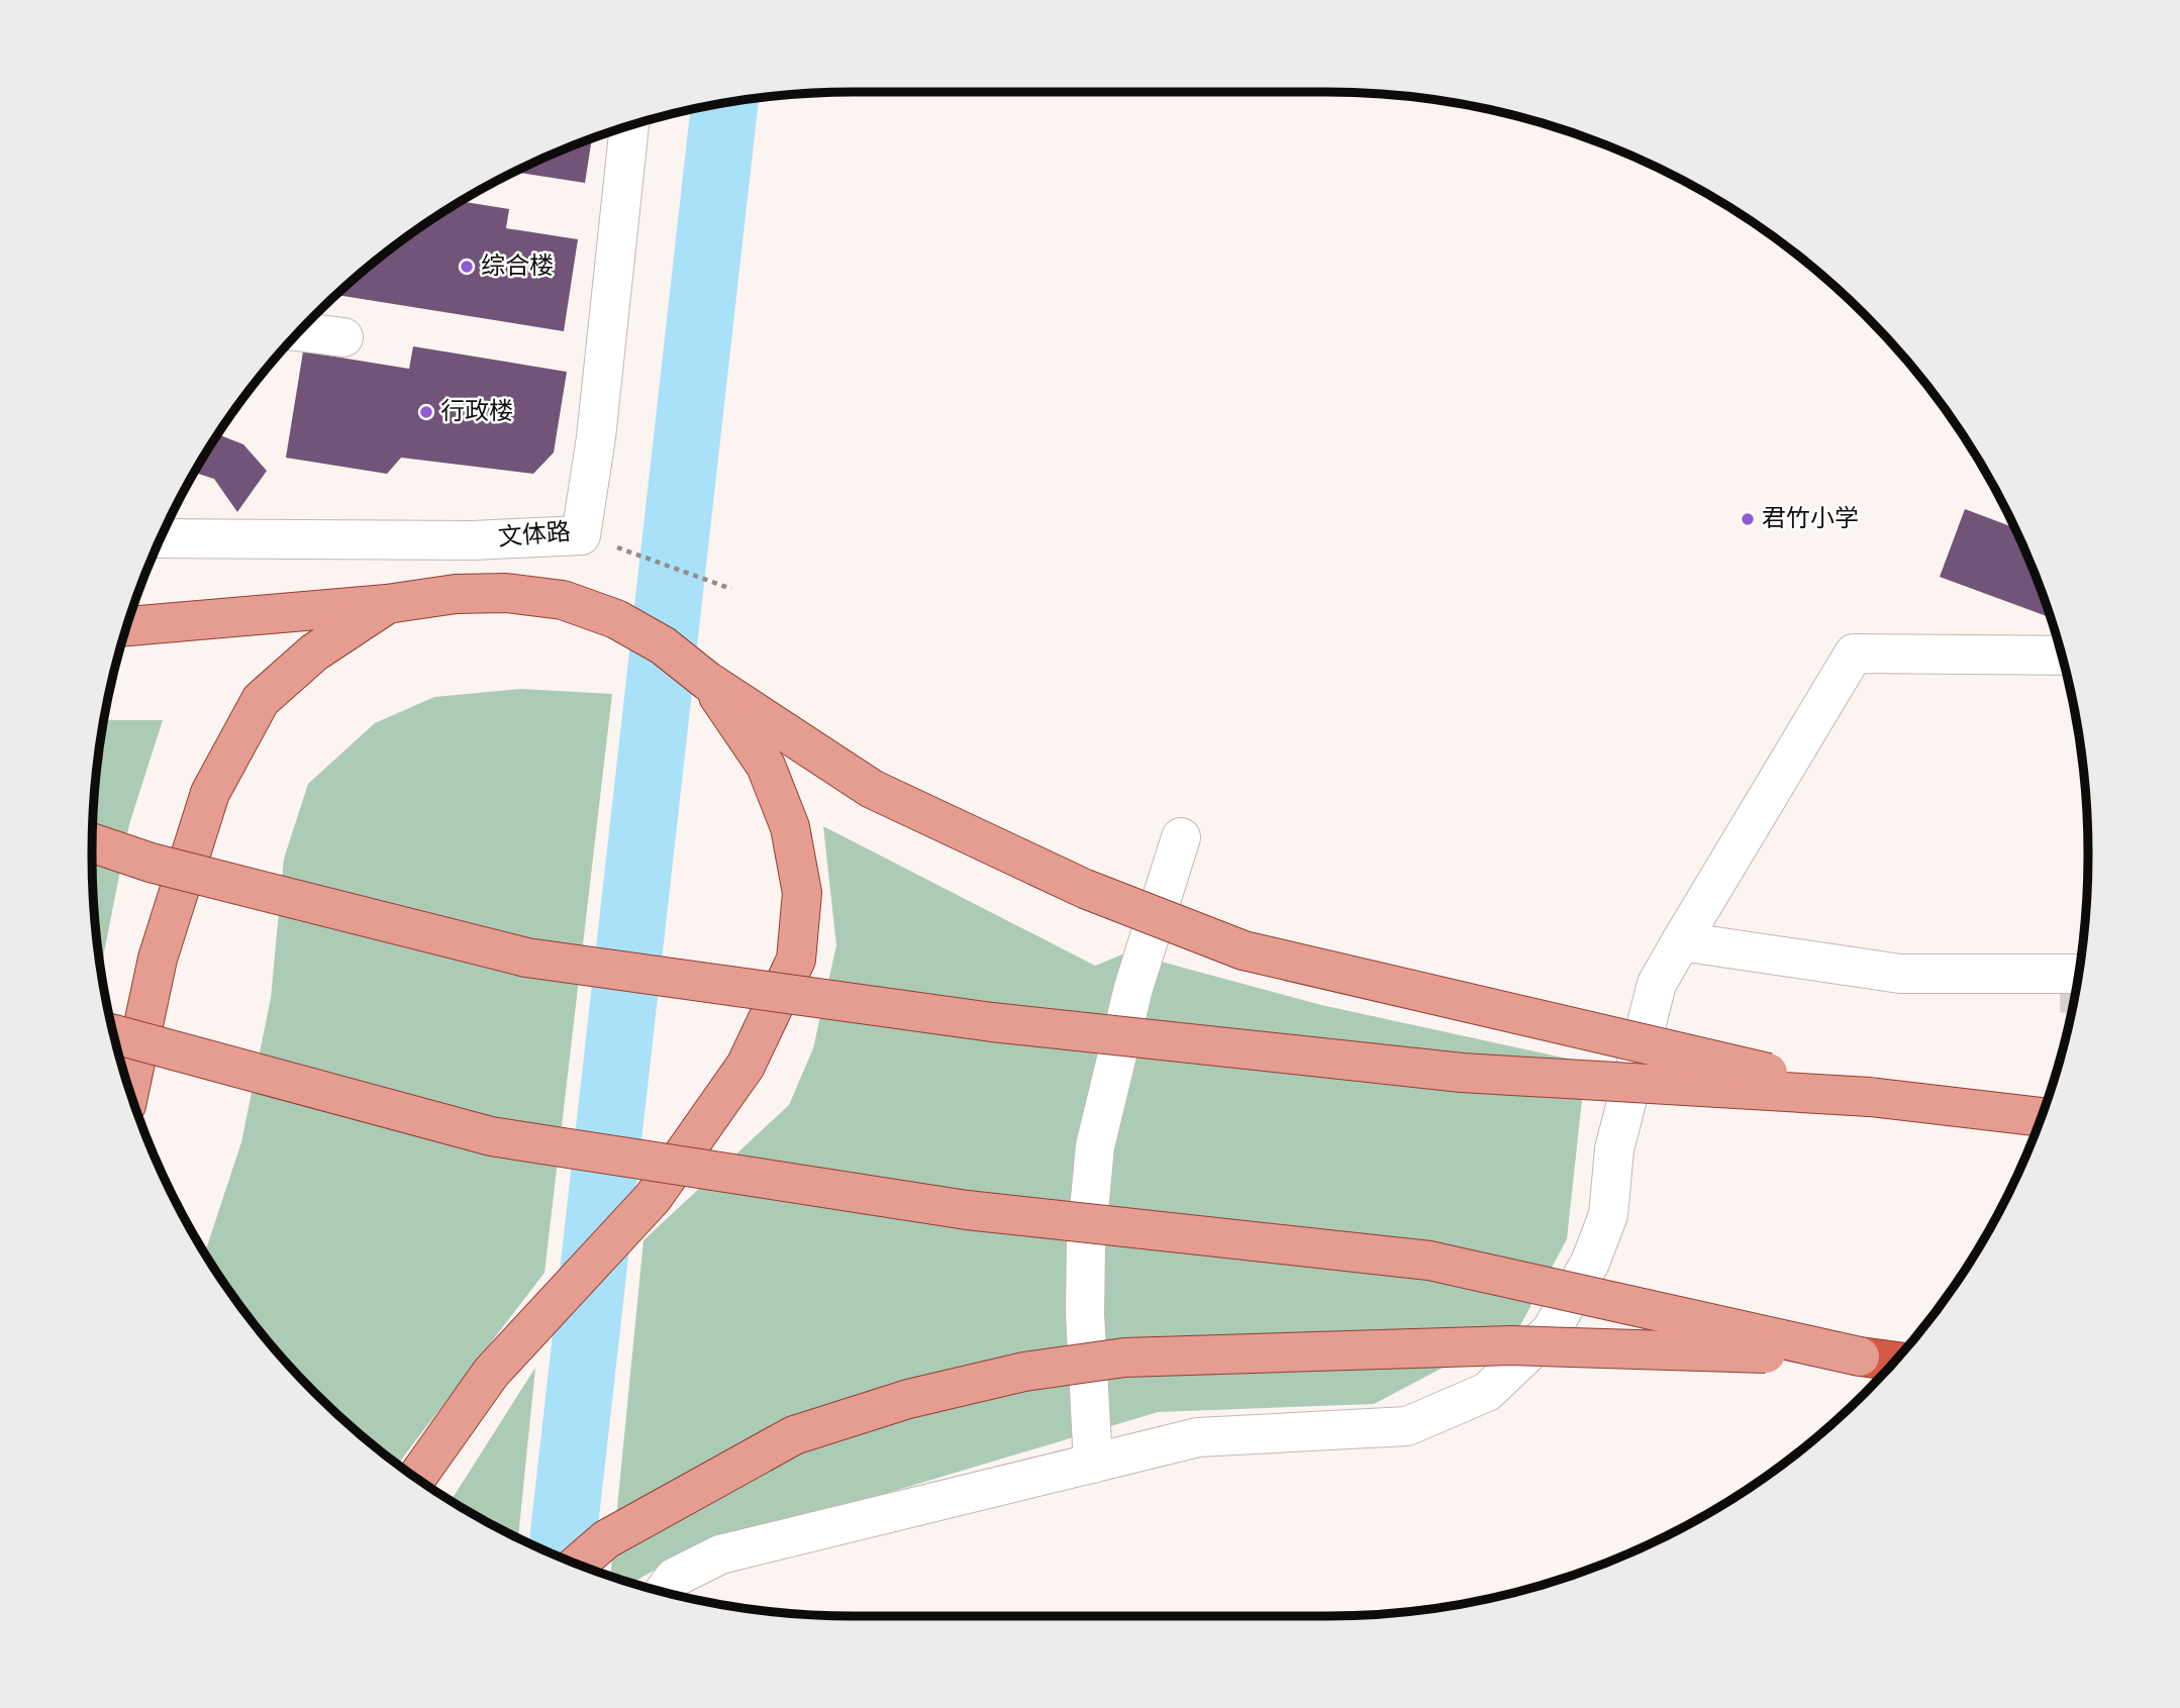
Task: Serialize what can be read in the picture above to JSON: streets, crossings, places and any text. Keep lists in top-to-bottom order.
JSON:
{
  "streets": {
    "street": ["文体路"]
  },
  "places": ["综合楼", "行政楼", "君竹小学"]
}
